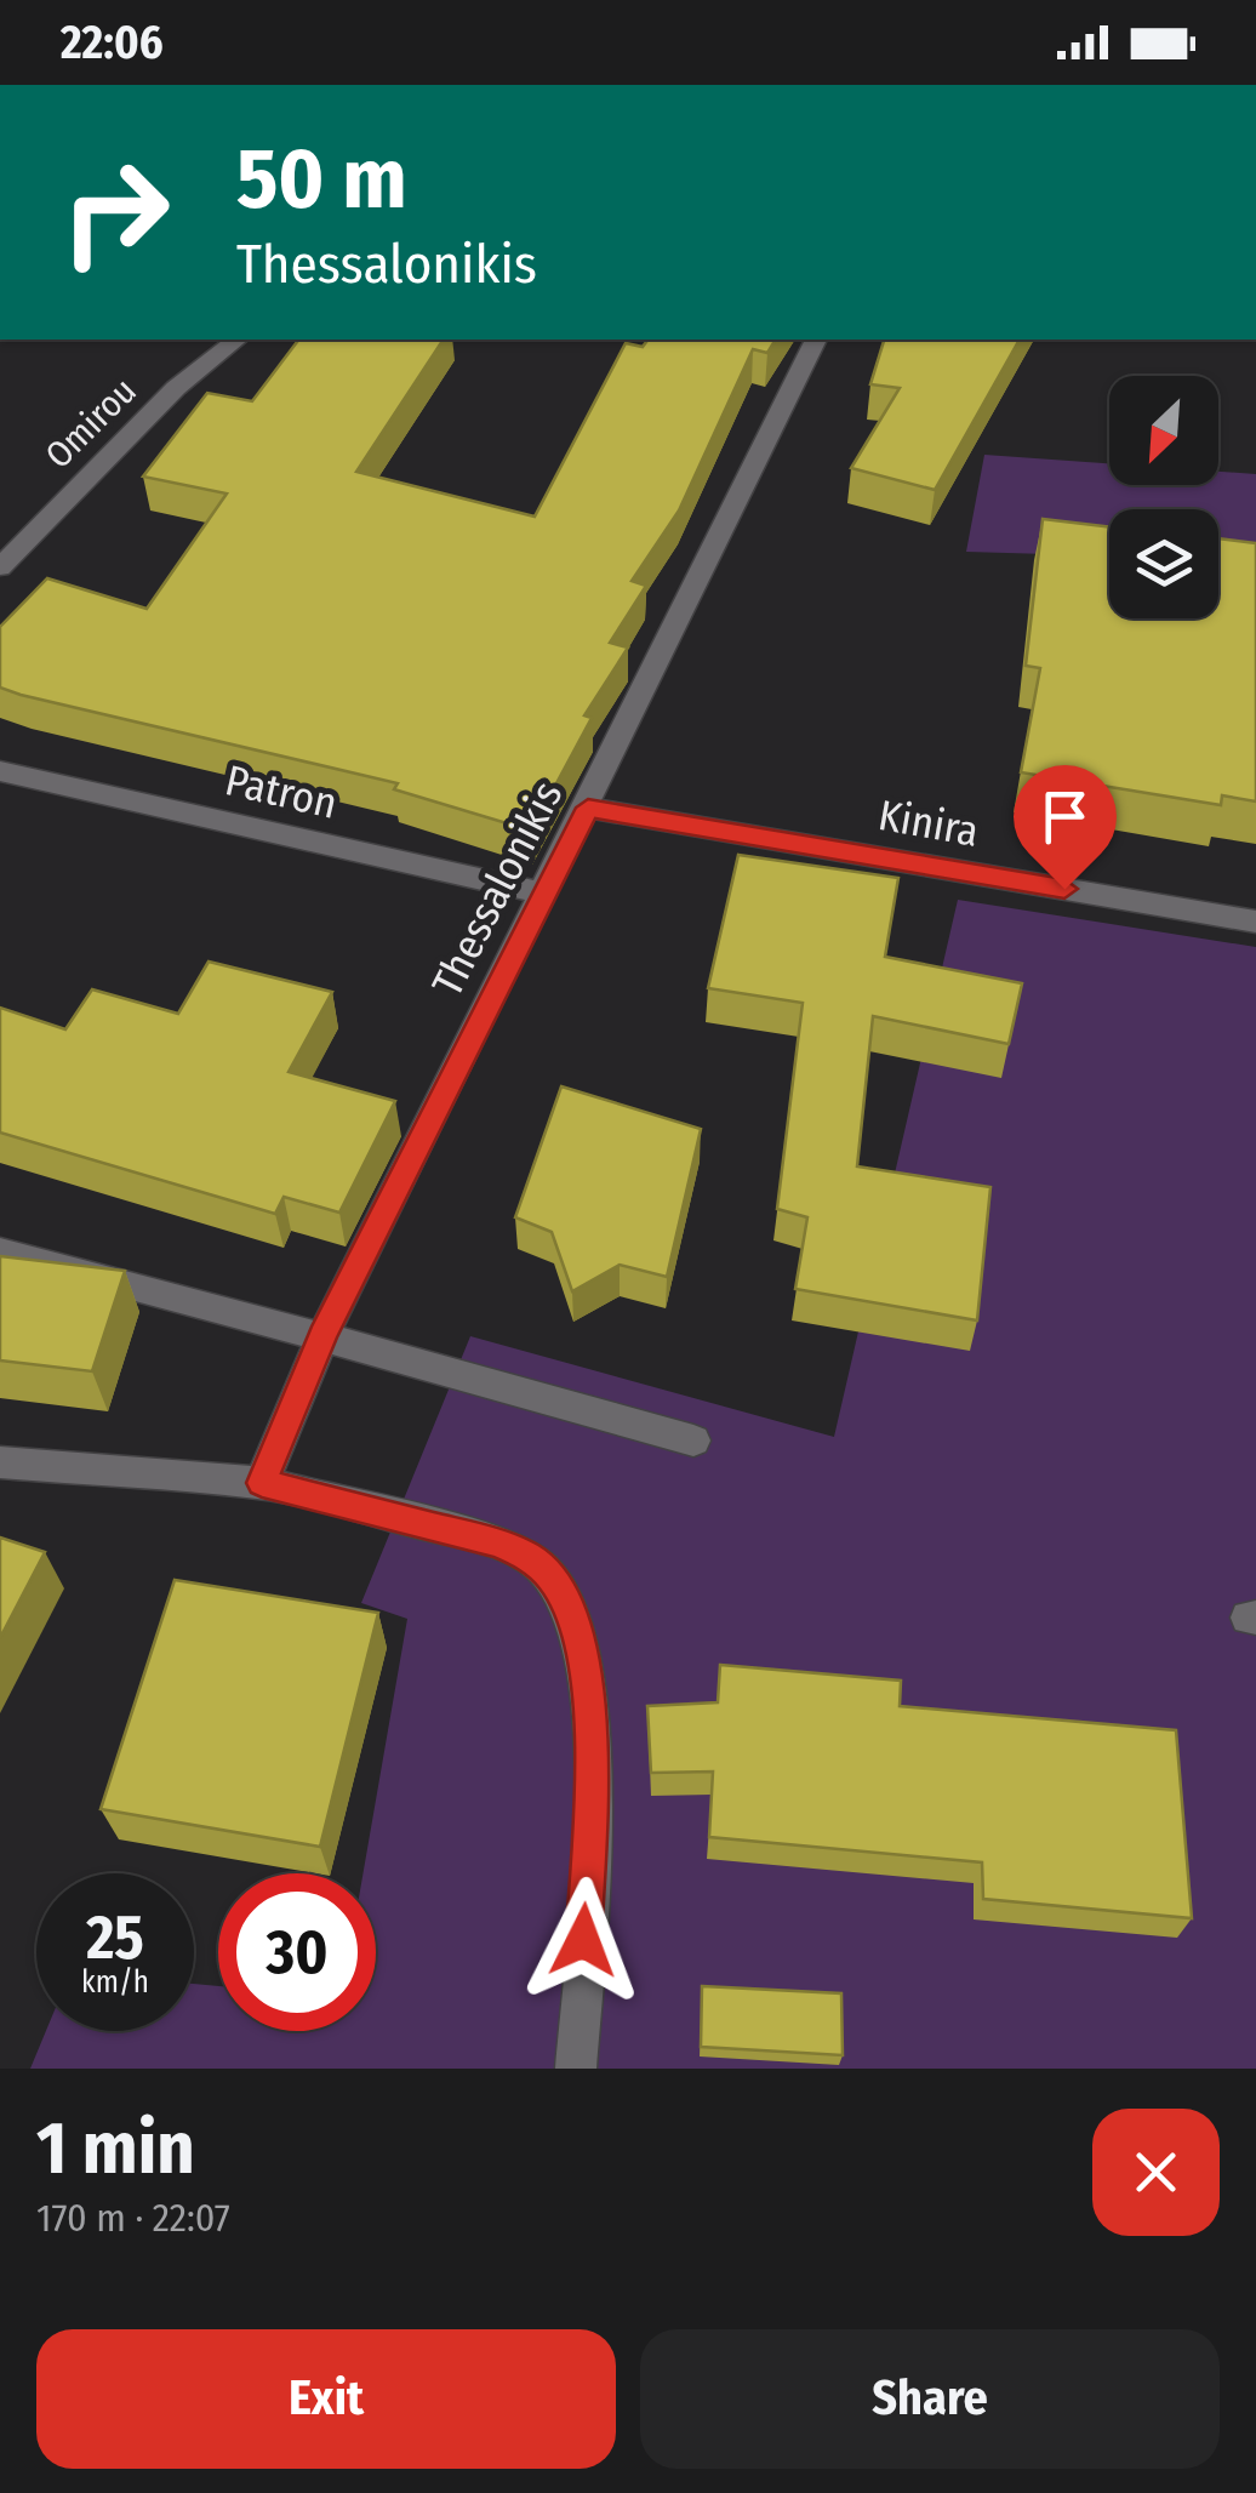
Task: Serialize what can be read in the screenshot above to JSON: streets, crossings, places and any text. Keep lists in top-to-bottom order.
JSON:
{
  "streets": {
    "street": [
      "Omirou",
      "Patron",
      "Kinira",
      "Thessalonikis"
    ]
  },
  "crossings": [
    ["Patron", "Thessalonikis"],
    ["Kinira", "Thessalonikis"]
  ],
  "north": "bottom left",
  "page": {
    "status": "22:06",
    "turn": ["50 m", "Thessalonikis"],
    "speed": "25 km/h",
    "limit": "30",
    "heading": ["1 min", "170 m · 22:07"],
    "buttons": ["Exit", "Share"]
  }
}
